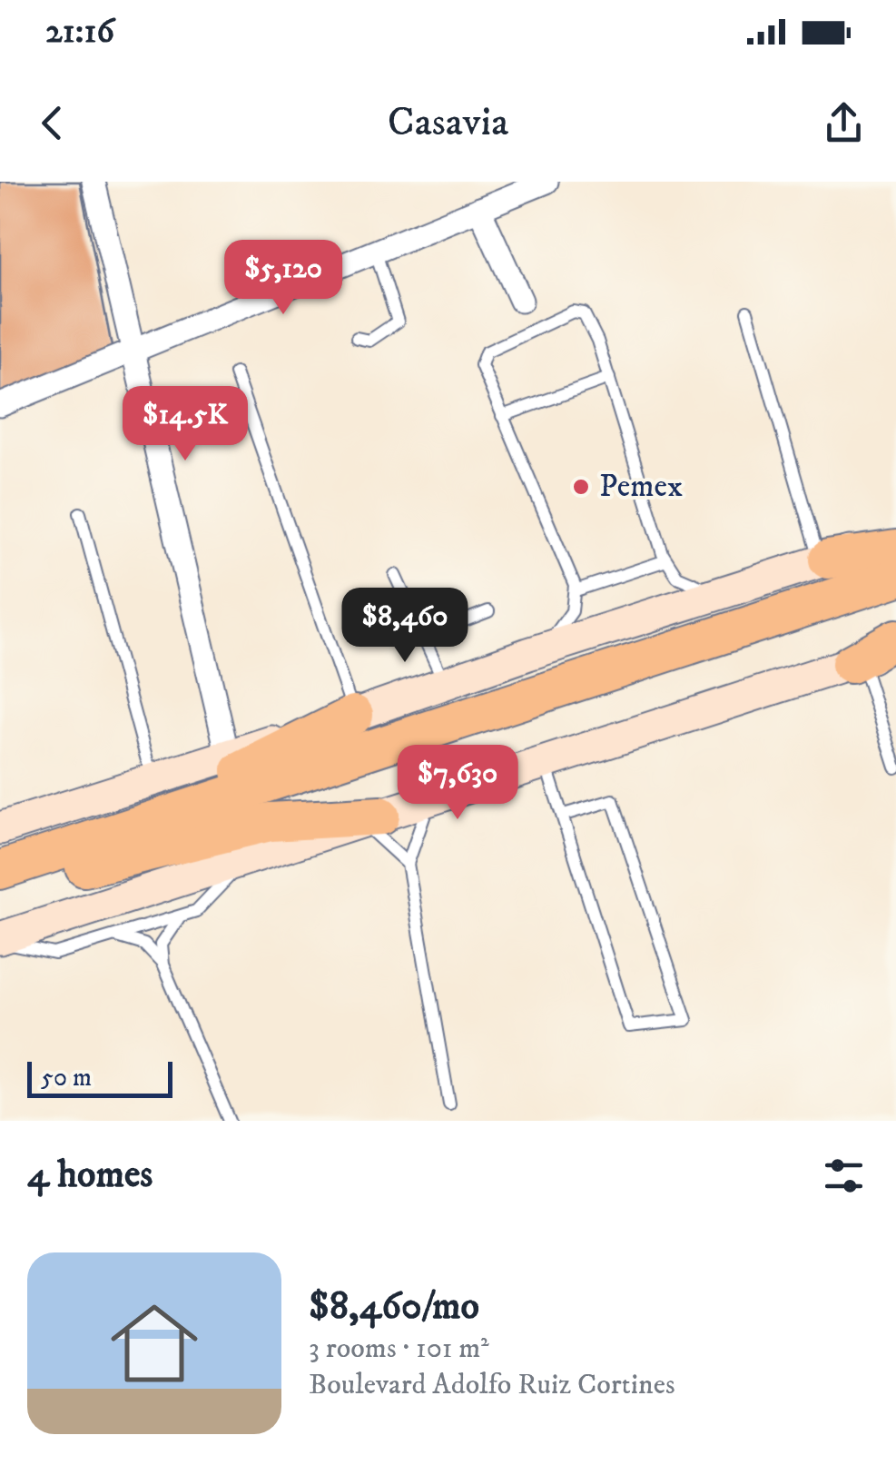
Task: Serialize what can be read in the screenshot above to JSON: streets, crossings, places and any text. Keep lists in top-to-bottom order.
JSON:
{
  "places": ["Pemex"],
  "scale_bar": "50 m",
  "page": {
    "status": "21:16",
    "header": "Casavia",
    "price": [
      "$5,120",
      "$14.5K",
      "$8,460",
      "$7,630"
    ],
    "scale": "50 m",
    "heading": "4 homes",
    "list": [
      {
        "name": "$8,460/mo",
        "note": "3 rooms · 101 m² · Boulevard Adolfo Ruiz Cortines"
      }
    ]
  }
}
